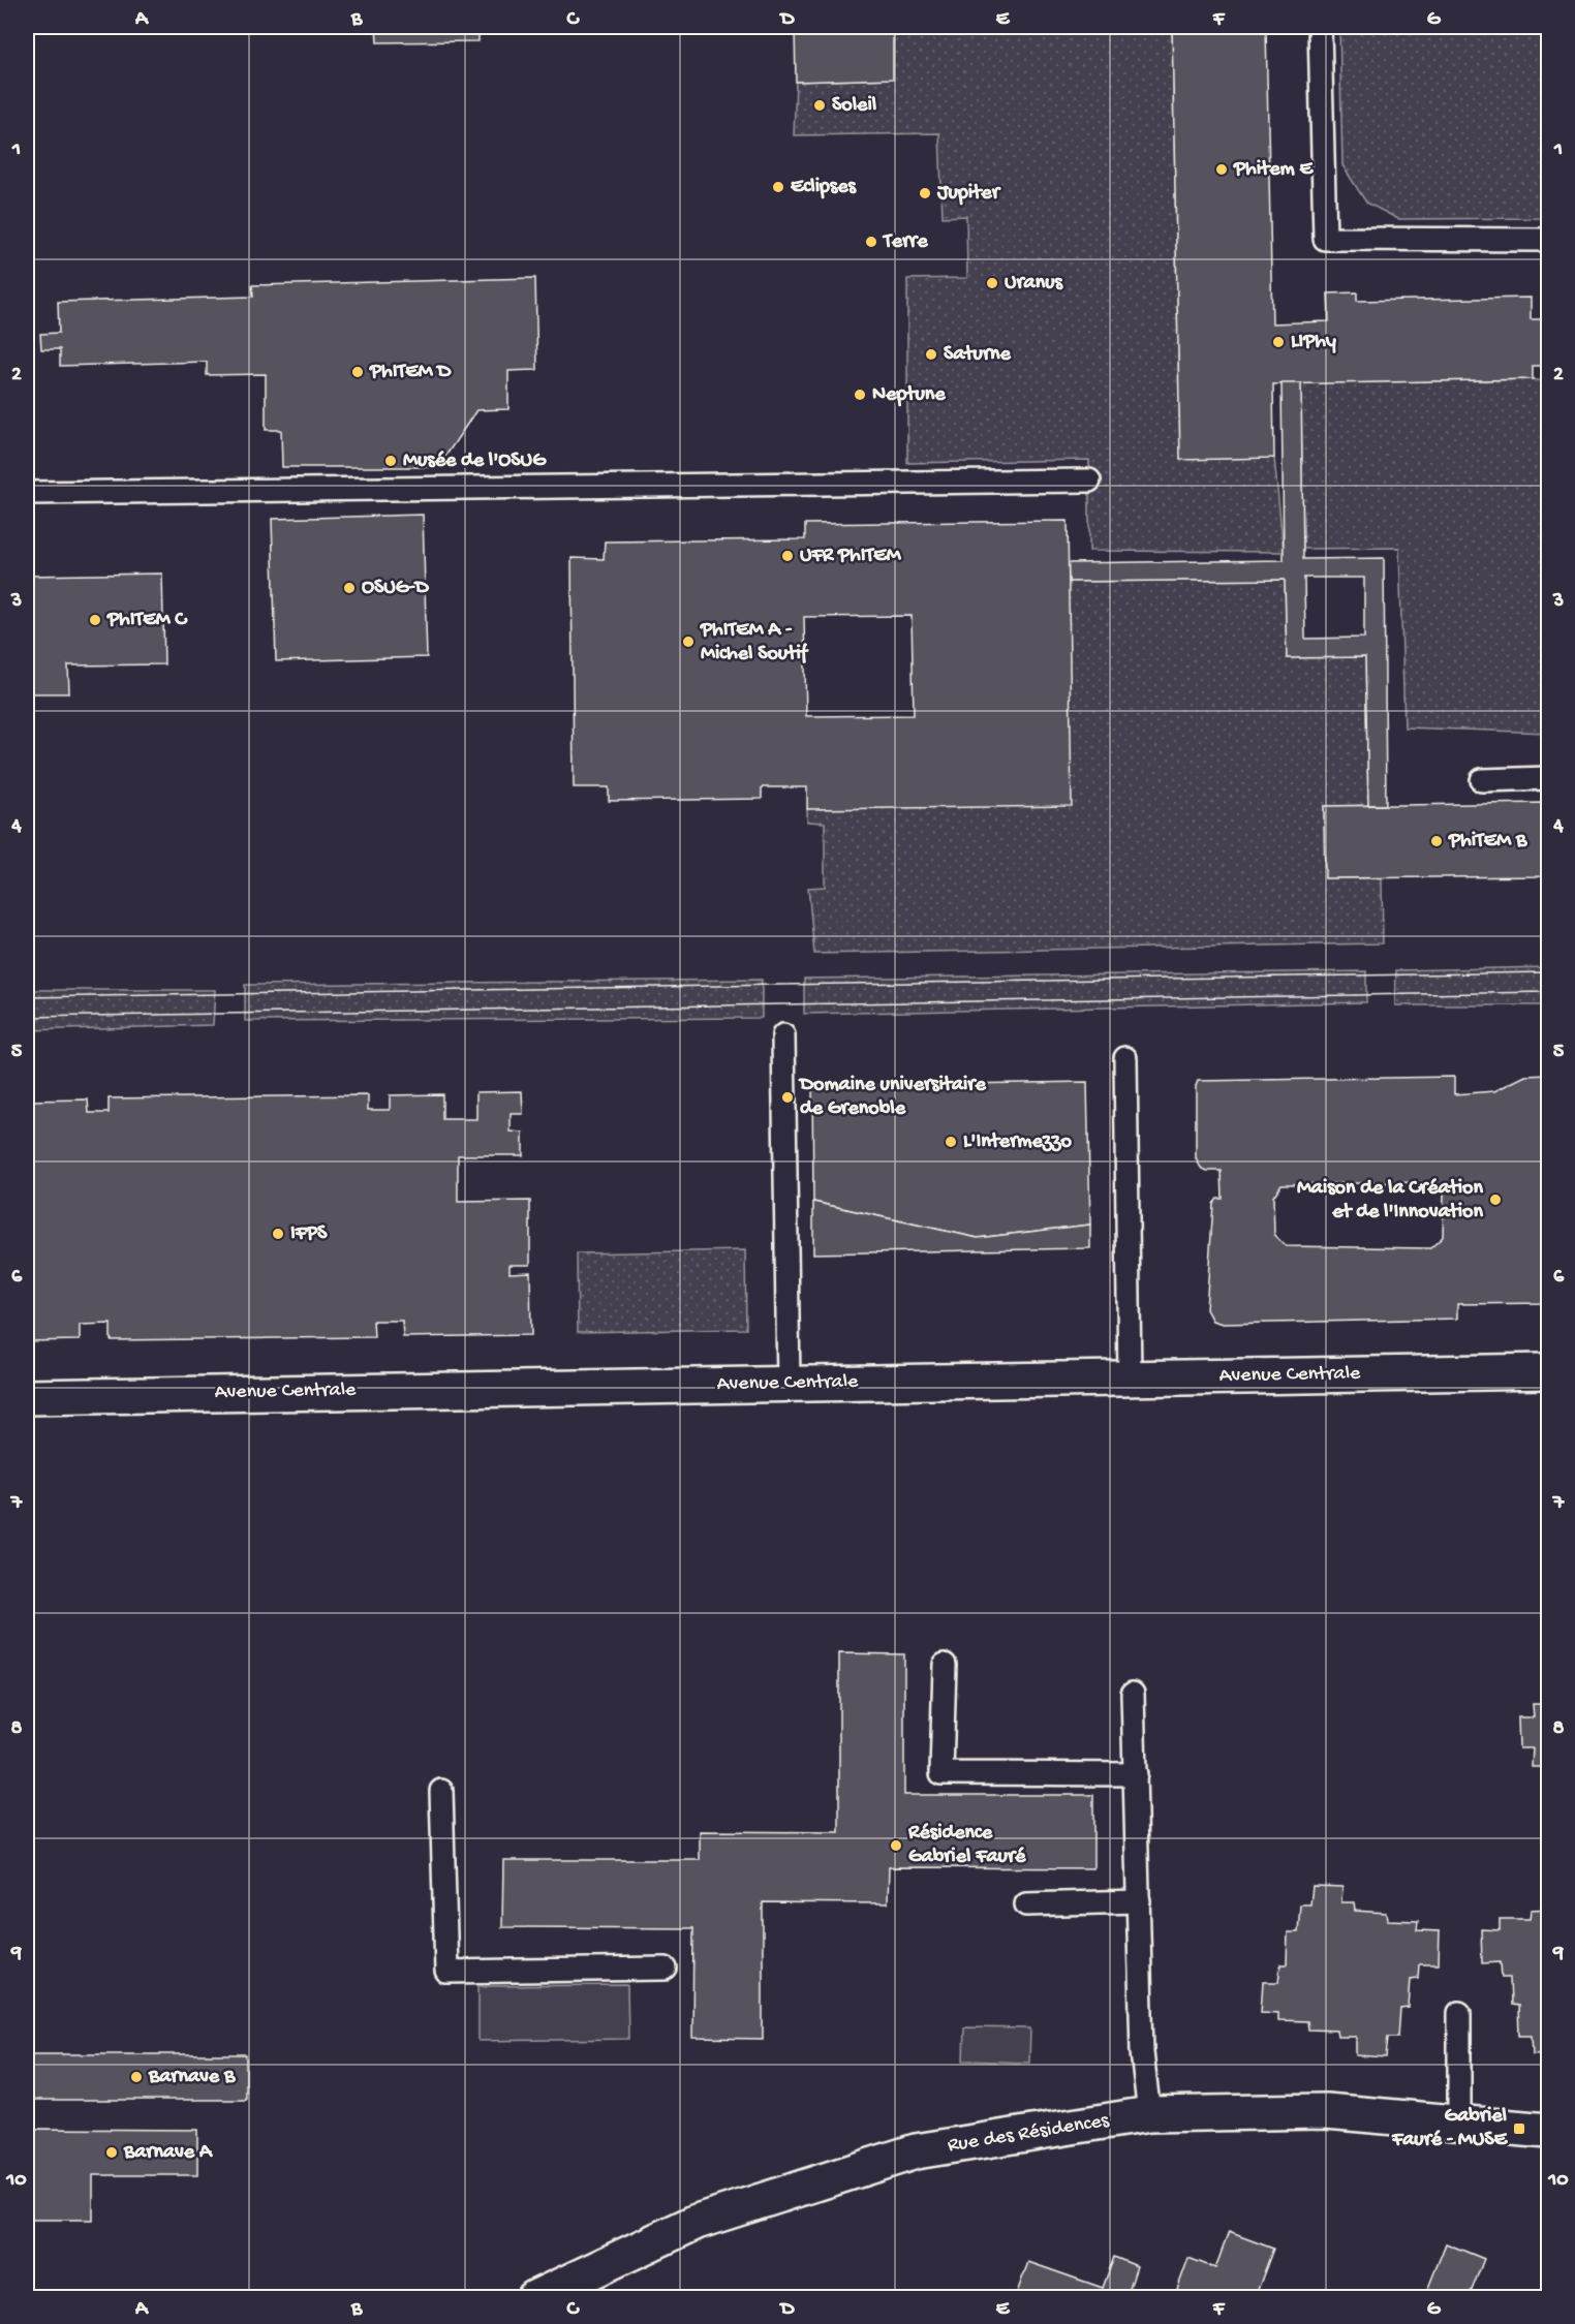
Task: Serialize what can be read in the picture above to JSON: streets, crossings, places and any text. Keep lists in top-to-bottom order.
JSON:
{
  "streets": {
    "street": ["Avenue Centrale", "Rue des Résidences"]
  },
  "places": {
    "other": [
      "Soleil",
      "Phitem E",
      "Eclipses",
      "Jupiter",
      "Terre",
      "Uranus",
      "LIPhy",
      "Saturne",
      "PhITEM D",
      "Neptune",
      "Musée de l'OSUG",
      "UFR PhITEM",
      "OSUG-D",
      "PhITEM C",
      "PhITEM A - Michel Soutif",
      "PhiTEM B",
      "Domaine universitaire de Grenoble",
      "L'Intermezzo",
      "Maison de la Création et de l'Innovation",
      "IFPS",
      "Résidence Gabriel Fauré",
      "Barnave B",
      "Barnave A"
    ],
    "transit": ["Gabriel Fauré - MUSE"]
  },
  "grid": {
    "columns": [
      "A",
      "B",
      "C",
      "D",
      "E",
      "F",
      "G"
    ],
    "rows": [
      "1",
      "2",
      "3",
      "4",
      "5",
      "6",
      "7",
      "8",
      "9",
      "10"
    ]
  }
}
